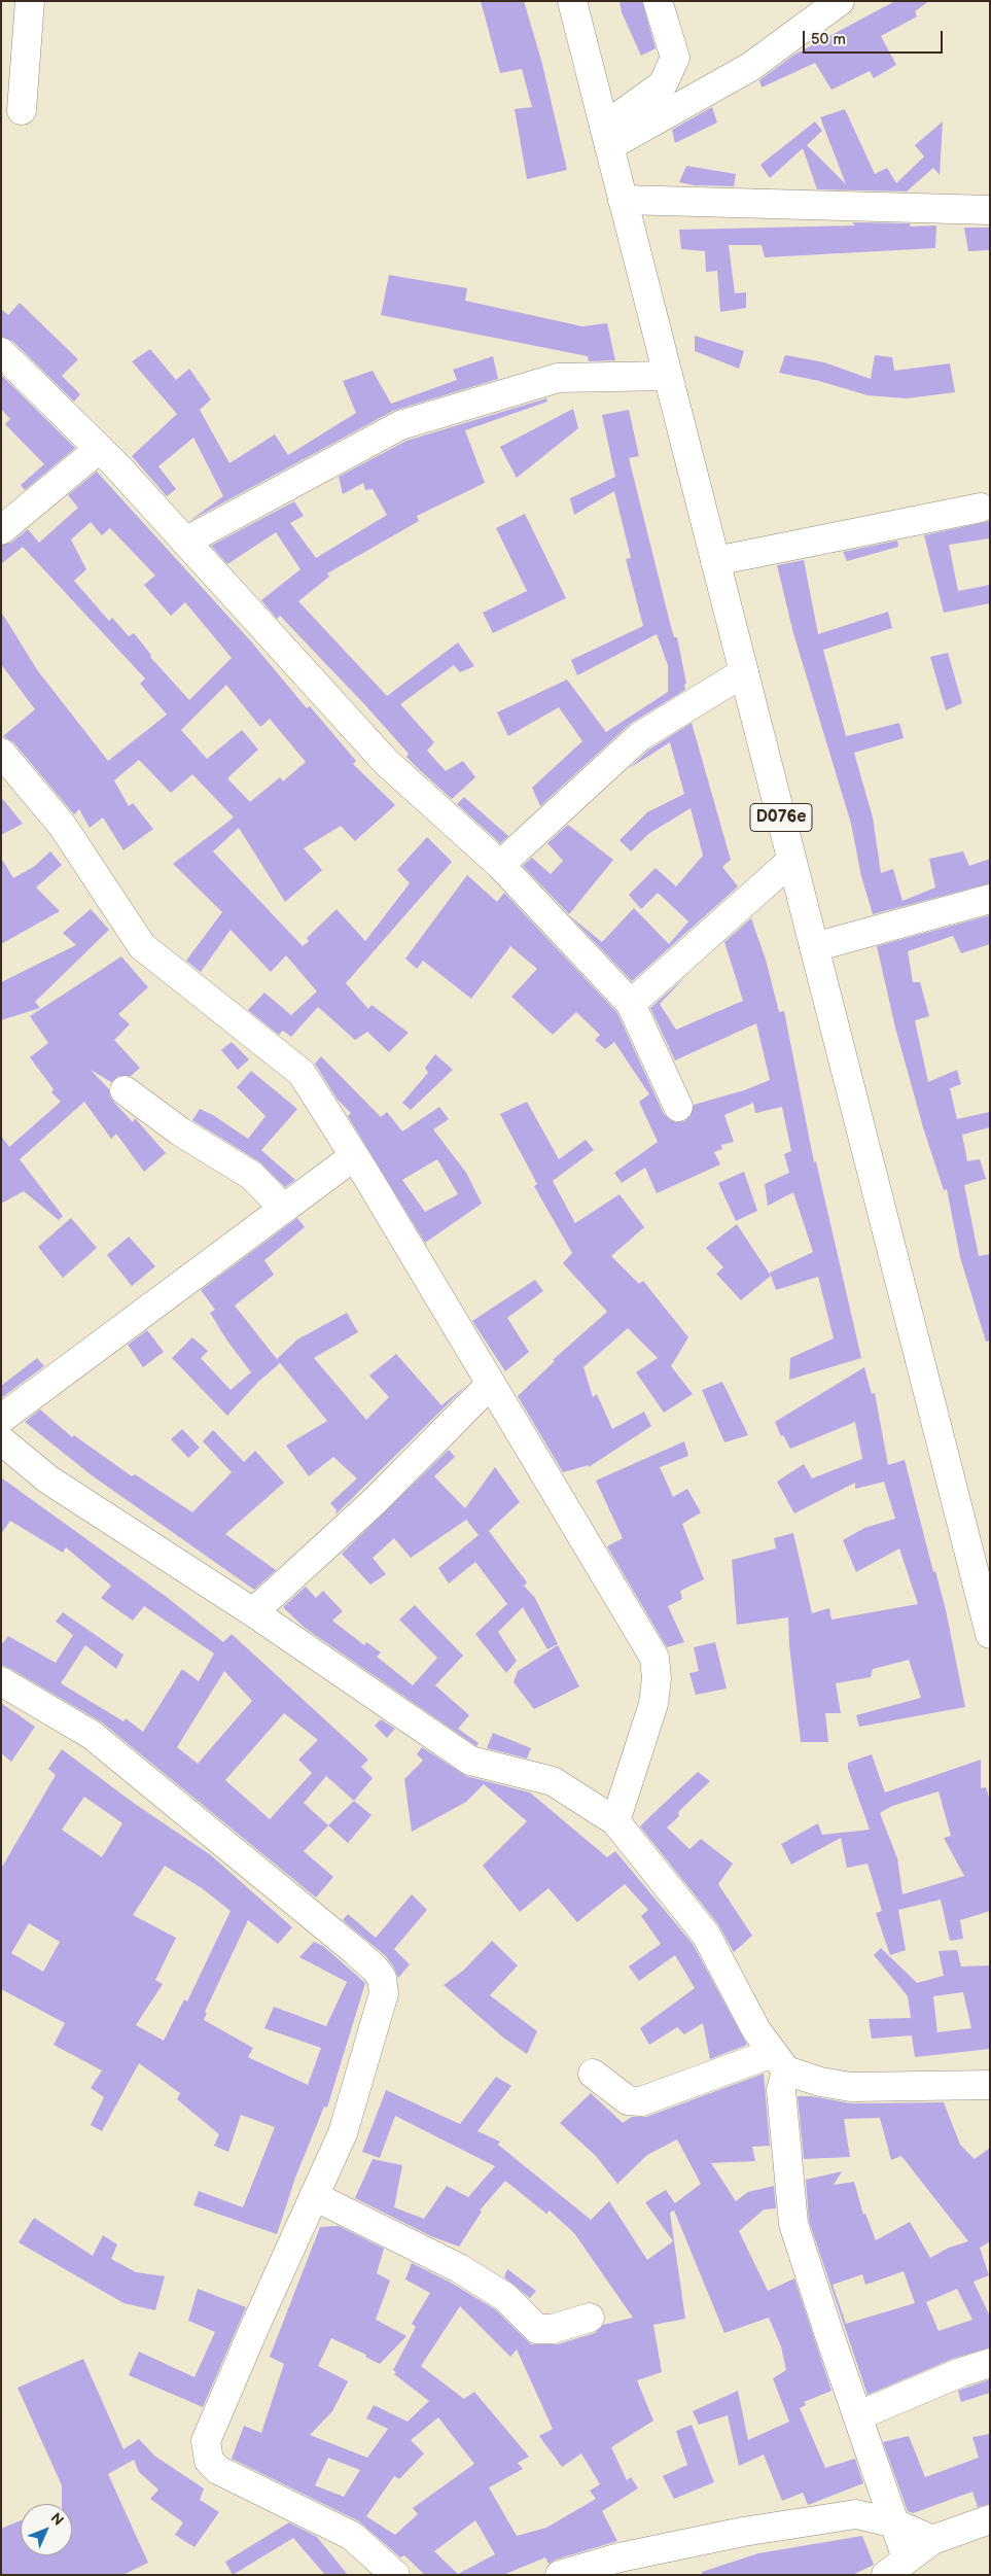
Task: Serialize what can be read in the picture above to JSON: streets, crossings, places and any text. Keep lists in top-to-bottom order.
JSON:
{
  "streets": {
    "street": ["D076e"]
  },
  "scale_bar": "50 m",
  "north": "top right"
}
